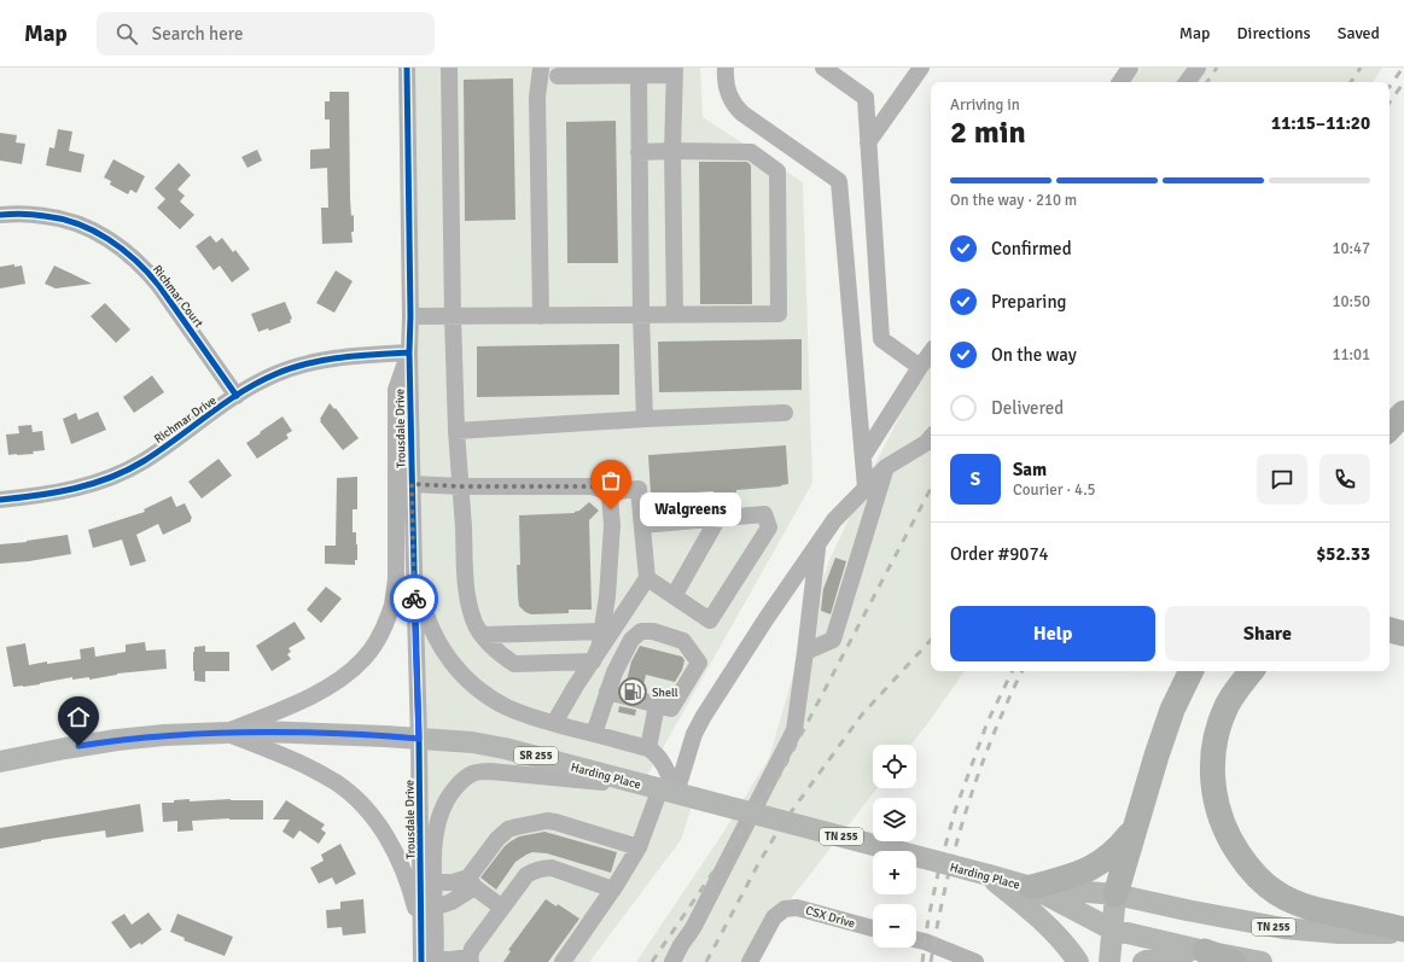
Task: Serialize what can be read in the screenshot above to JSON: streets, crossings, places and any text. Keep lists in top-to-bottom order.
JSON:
{
  "streets": {
    "main road": ["SR 255", "Harding Place", "TN 255"],
    "street": [
      "Richmar Court",
      "Richmar Drive",
      "Trousdale Drive",
      "CSX Drive"
    ]
  },
  "crossings": [
    ["Richmar Court", "Richmar Drive"],
    ["Richmar Drive", "Trousdale Drive"],
    ["Trousdale Drive", "Harding Place"],
    ["Harding Place", "TN 255"]
  ],
  "places": {
    "other": ["Walgreens"],
    "fuel station": ["Shell"]
  },
  "page": {
    "header": "Map",
    "search": "Search here",
    "nav": ["Map", "Directions", "Saved"],
    "heading": ["2 min", "Arriving in", "11:15–11:20"],
    "panel": [
      "Sam",
      "Courier · 4.5",
      "Order #9074",
      "$52.33"
    ],
    "bar": "On the way · 210 m",
    "list": [
      ["Confirmed", "10:47"],
      ["Preparing", "10:50"],
      ["On the way", "11:01"],
      "Delivered"
    ],
    "round": "S",
    "bubble": "Walgreens",
    "buttons": ["Help", "Share"],
    "map_buttons": ["+", "−"]
  }
}
